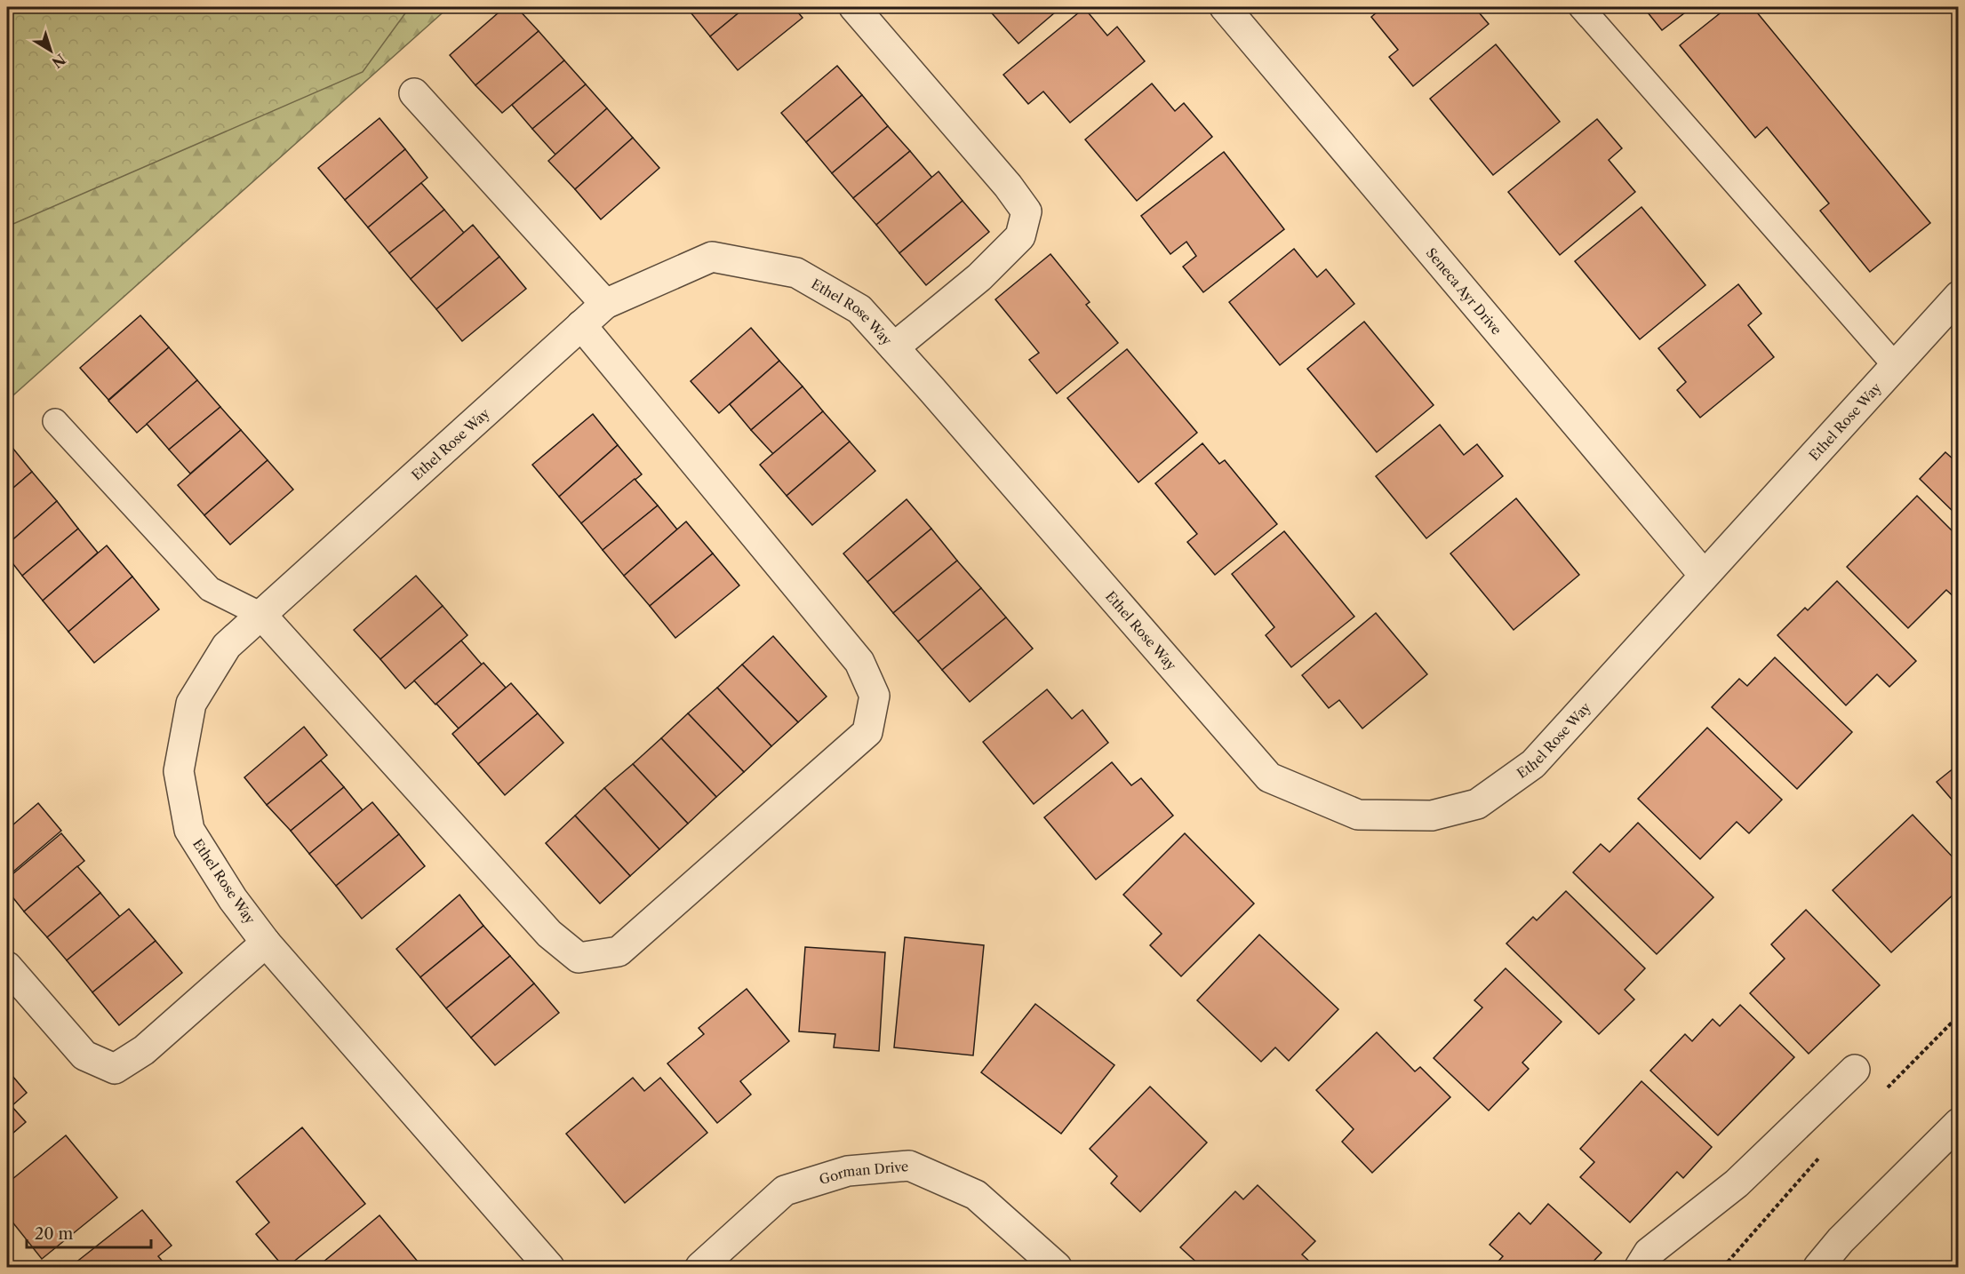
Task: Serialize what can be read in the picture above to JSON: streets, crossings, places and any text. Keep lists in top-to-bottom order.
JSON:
{
  "streets": {
    "street": ["Seneca Ayr Drive", "Ethel Rose Way", "Gorman Drive"]
  },
  "crossings": [
    ["Seneca Ayr Drive", "Ethel Rose Way"]
  ],
  "scale_bar": "20 m",
  "north": "bottom right"
}
